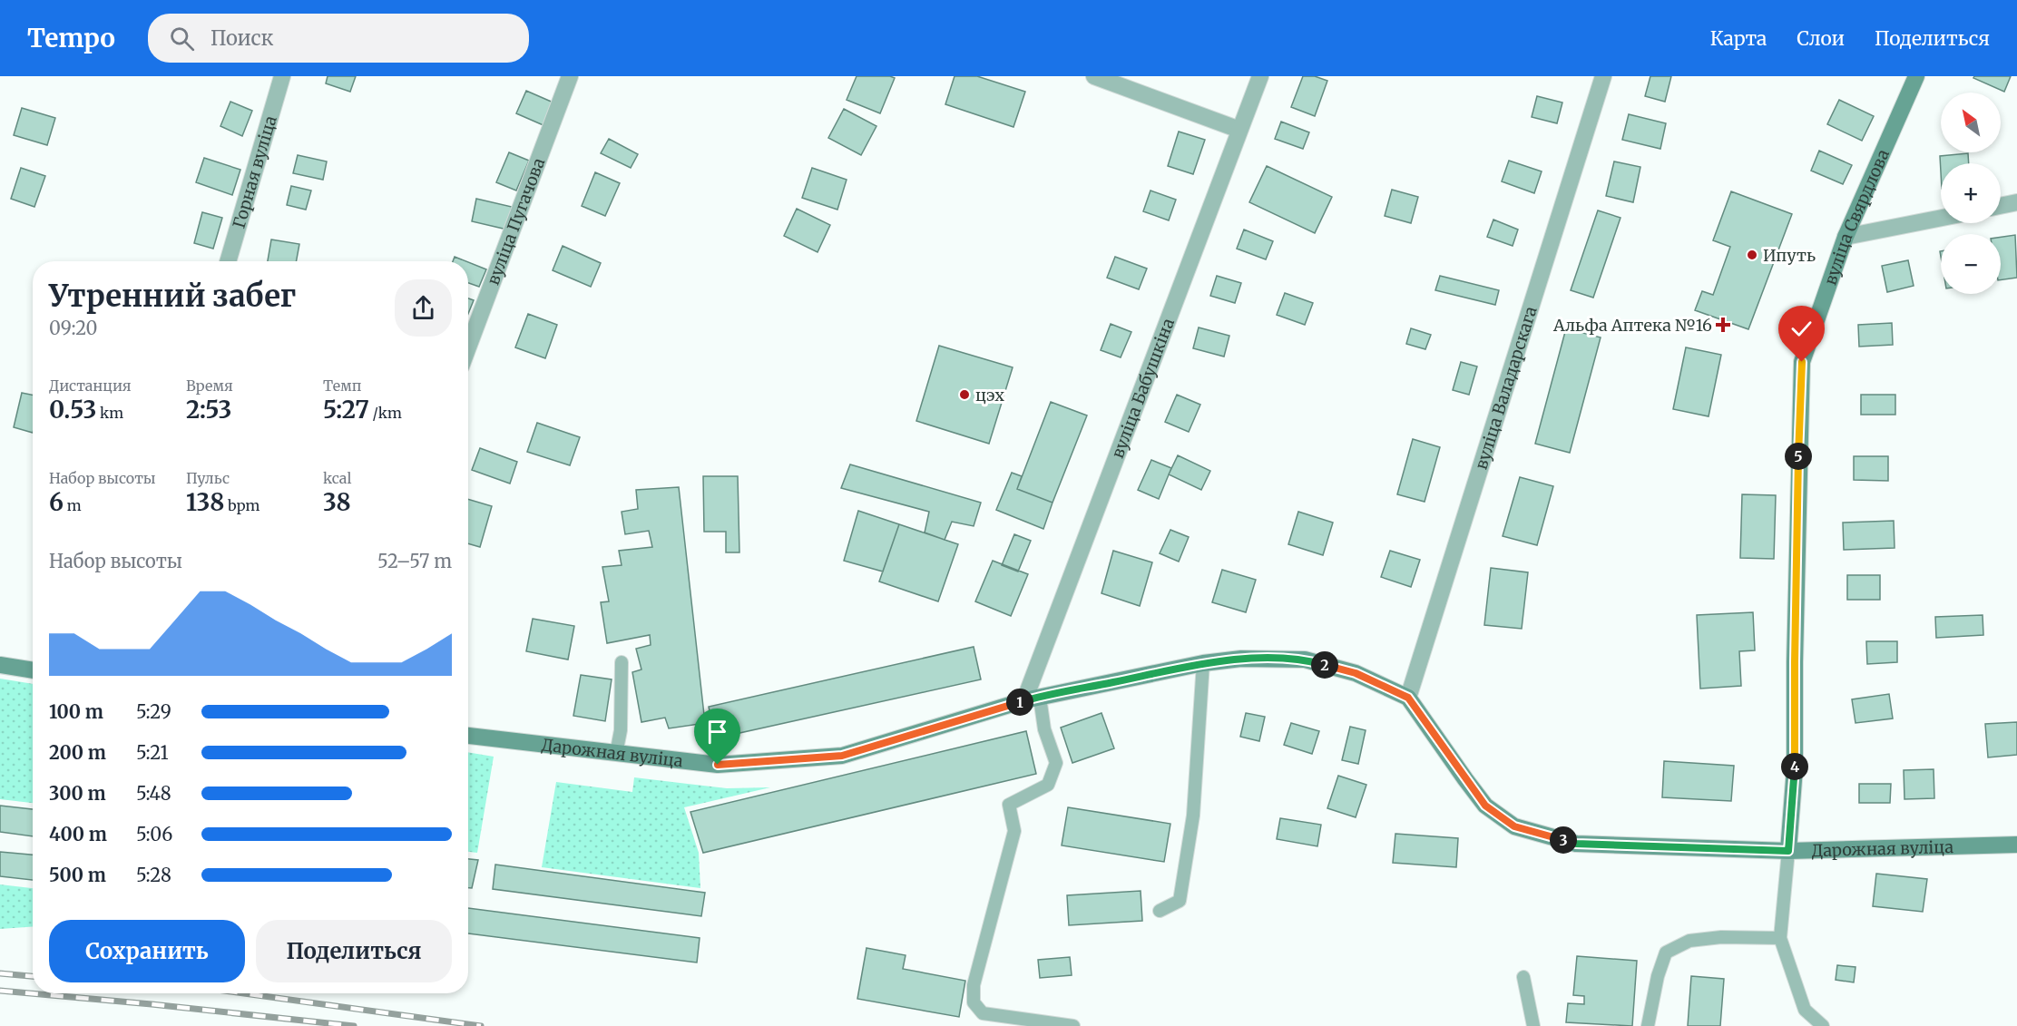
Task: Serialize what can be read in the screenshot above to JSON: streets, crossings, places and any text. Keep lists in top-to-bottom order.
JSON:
{
  "streets": {
    "street": [
      "Горная вуліца",
      "вуліца Свярдлова",
      "вуліца Пугачова",
      "вуліца Валадарскага",
      "вуліца Бабушкіна",
      "Дарожная вуліца"
    ]
  },
  "crossings": [
    ["вуліца Свярдлова", "Дарожная вуліца"],
    ["вуліца Валадарскага", "Дарожная вуліца"],
    ["вуліца Бабушкіна", "Дарожная вуліца"]
  ],
  "places": {
    "other": ["Ипуть", "цэх"],
    "health": ["Альфа Аптека №16"]
  },
  "north": "top left",
  "page": {
    "header": "Tempo",
    "search": "Поиск",
    "nav": ["Карта", "Слои", "Поделиться"],
    "map_buttons": ["+", "−"],
    "heading": ["Утренний забег", "09:20"],
    "stats": [
      ["Дистанция", "0.53 km"],
      ["Время", "2:53"],
      ["Темп", "5:27 /km"],
      ["Набор высоты", "6 m"],
      ["Пульс", "138 bpm"],
      ["kcal", "38"]
    ],
    "pins": [
      "5",
      "2",
      "1",
      "4",
      "3"
    ],
    "chart": ["Набор высоты", "52–57 m"],
    "list": [
      {
        "name": "100 m",
        "note": "5:29"
      },
      {
        "name": "200 m",
        "note": "5:21"
      },
      {
        "name": "300 m",
        "note": "5:48"
      },
      {
        "name": "400 m",
        "note": "5:06"
      },
      {
        "name": "500 m",
        "note": "5:28"
      }
    ],
    "buttons": ["Сохранить", "Поделиться"]
  }
}
